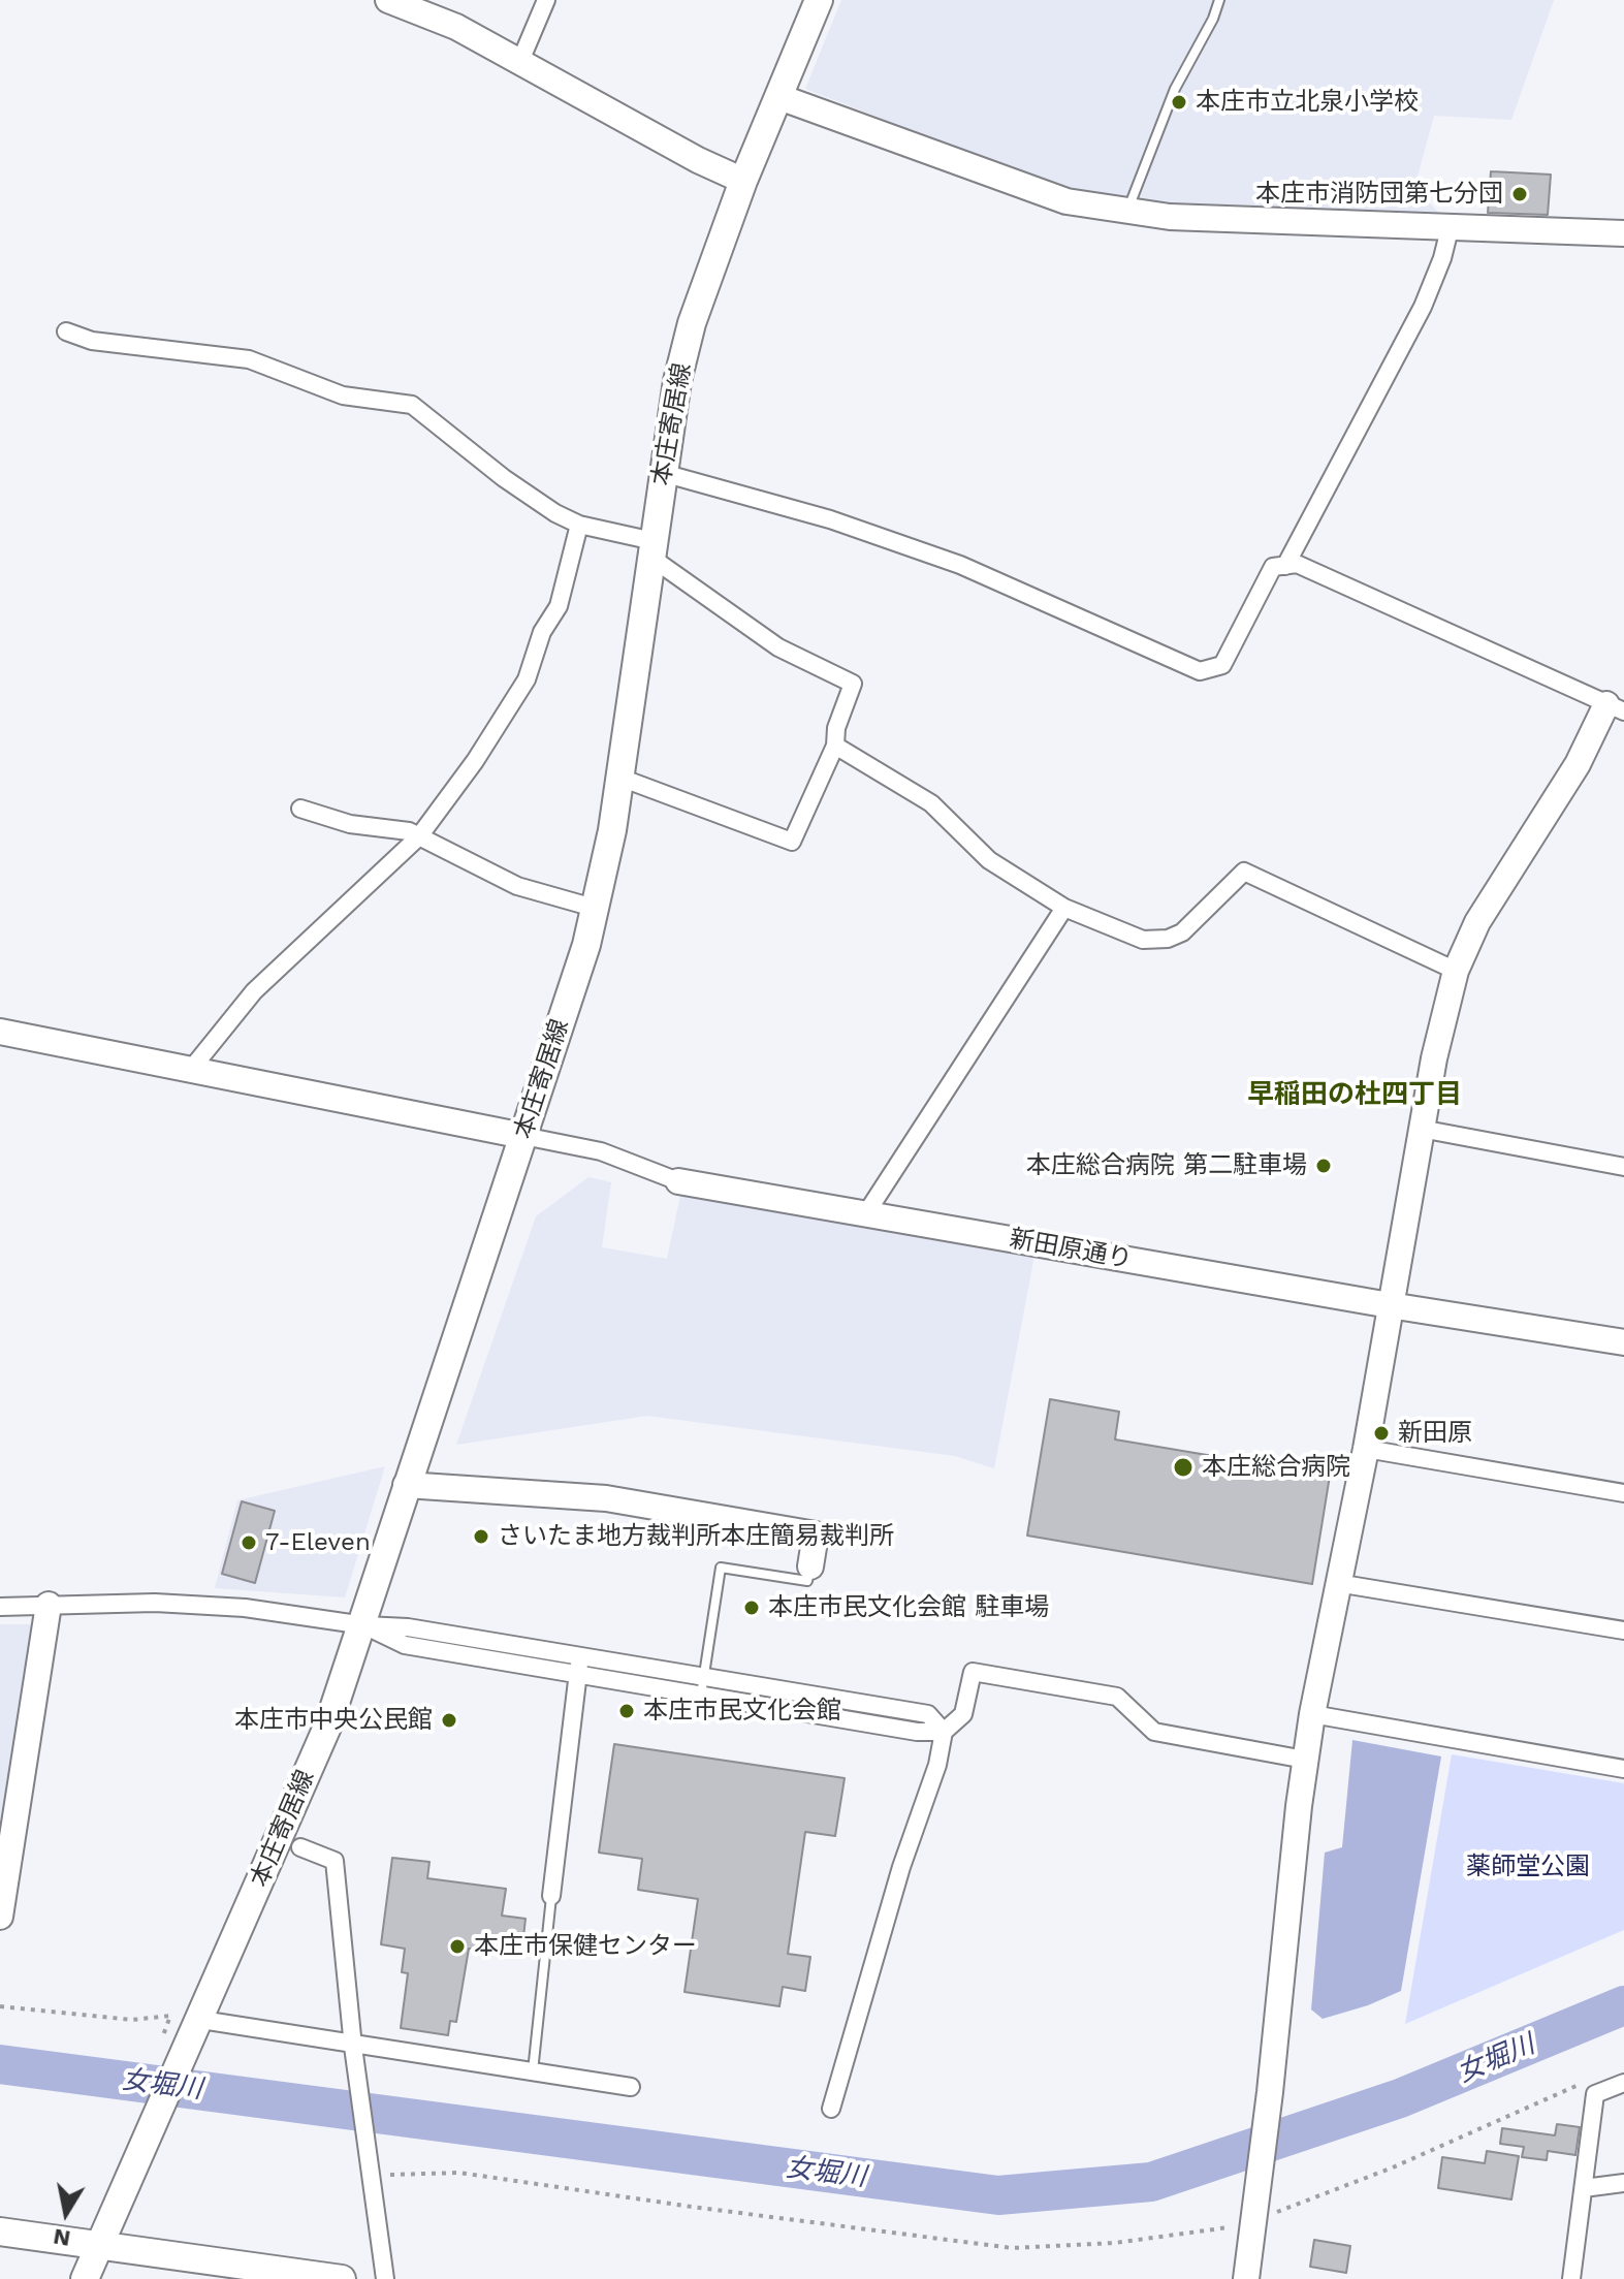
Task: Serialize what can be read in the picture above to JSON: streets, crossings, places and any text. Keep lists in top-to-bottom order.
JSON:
{
  "streets": {
    "main road": ["本庄寄居線"],
    "street": ["新田原通り"]
  },
  "crossings": [
    ["本庄寄居線", "新田原通り"]
  ],
  "districts": ["早稲田の杜四丁目"],
  "water": ["女堀川"],
  "parks": ["薬師堂公園"],
  "places": [
    "本庄市立北泉小学校",
    "本庄市消防団第七分団",
    "本庄総合病院 第二駐車場",
    "新田原",
    "本庄総合病院",
    "さいたま地方裁判所本庄簡易裁判所",
    "7-Eleven",
    "本庄市民文化会館 駐車場",
    "本庄市民文化会館",
    "本庄市中央公民館",
    "本庄市保健センター"
  ],
  "north": "bottom"
}
